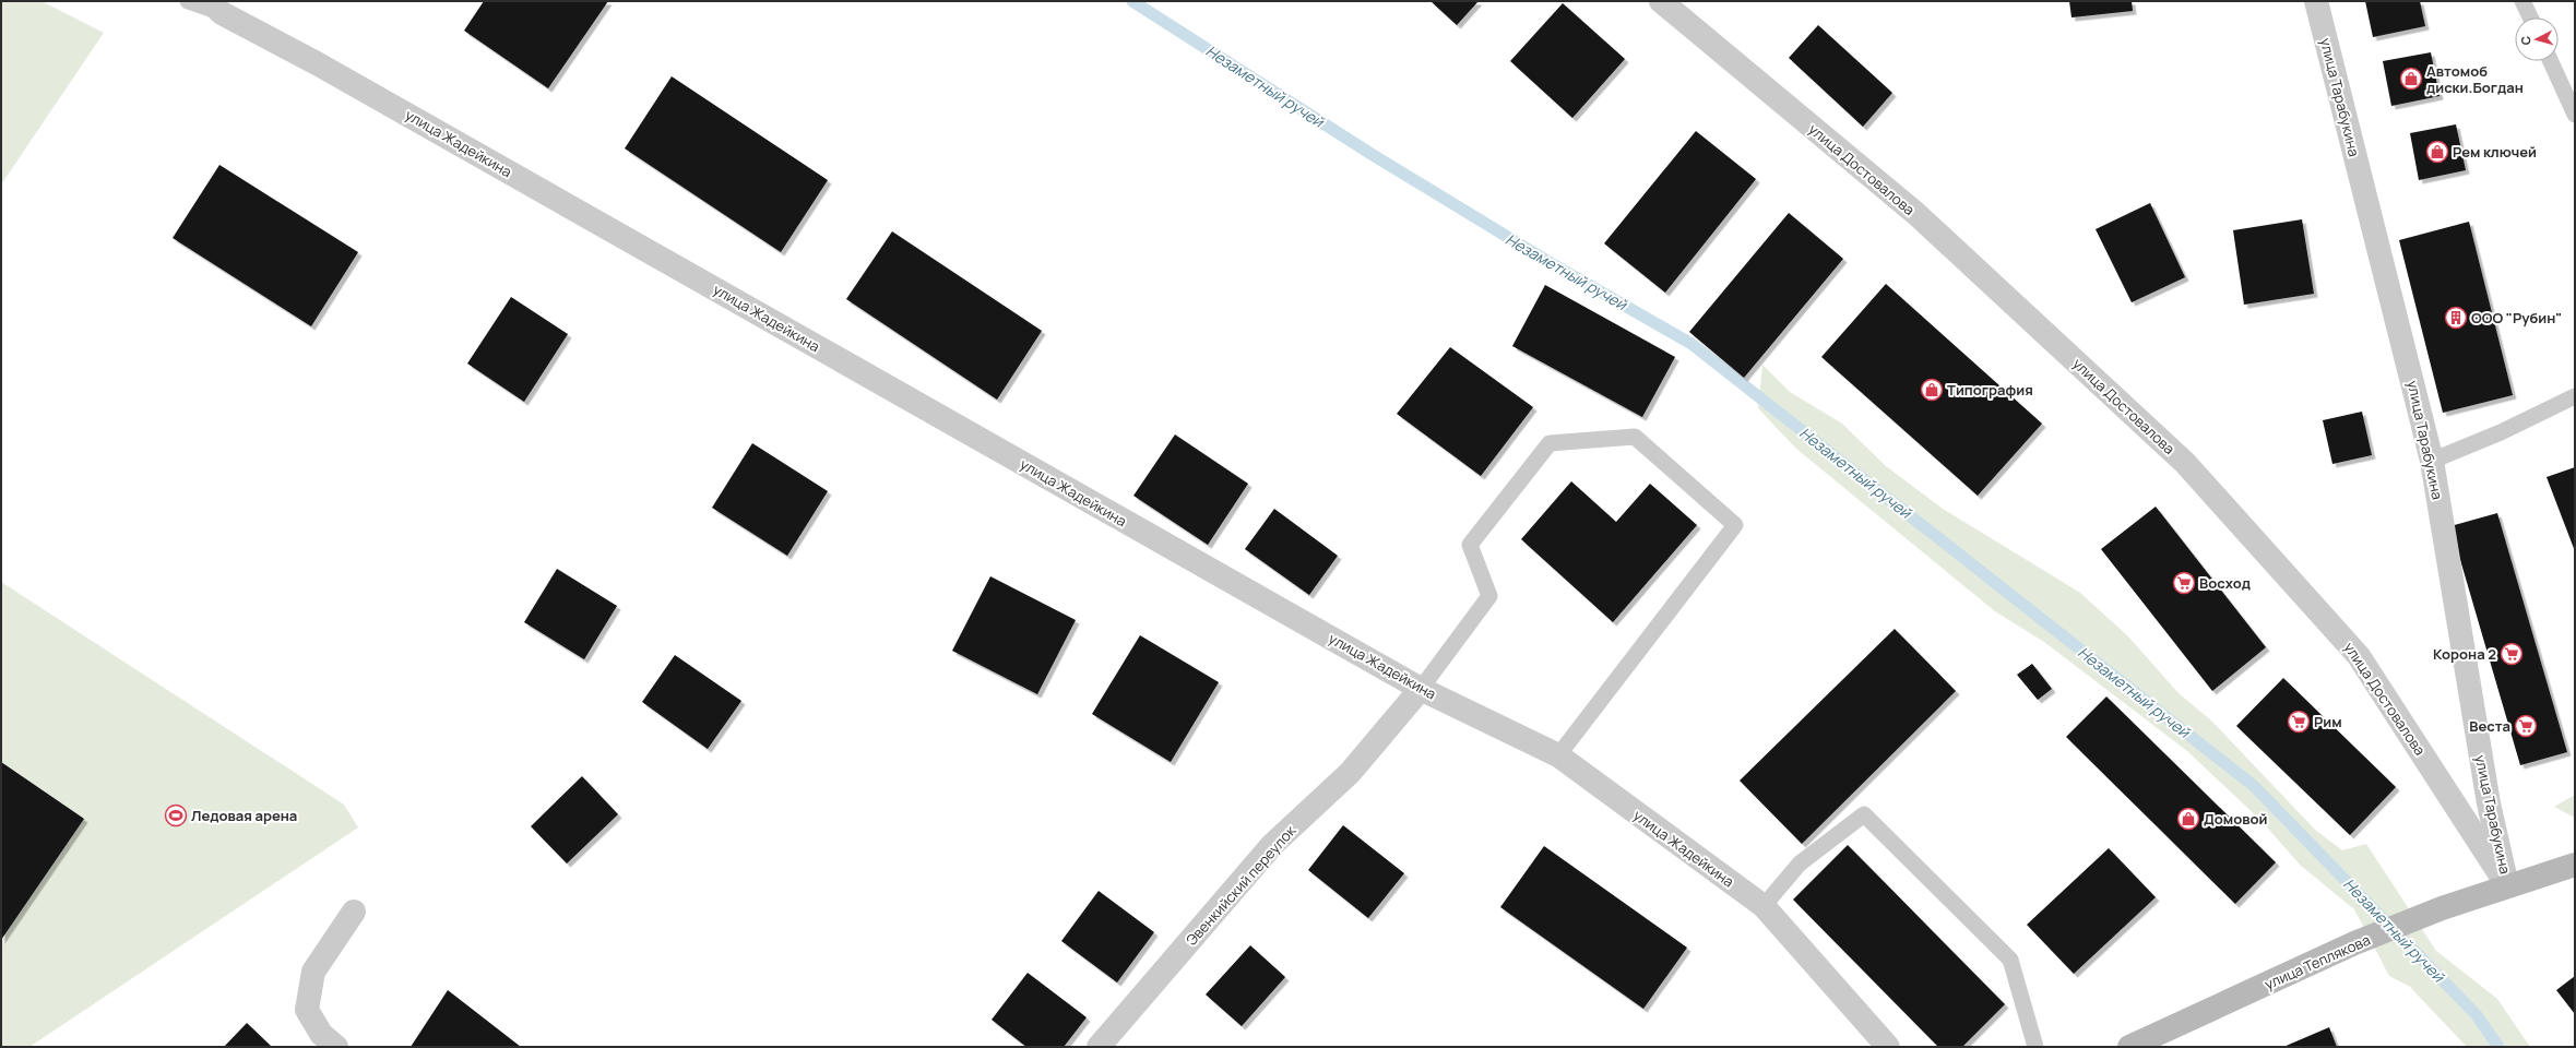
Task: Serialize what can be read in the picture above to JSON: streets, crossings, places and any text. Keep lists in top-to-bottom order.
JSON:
{
  "streets": {
    "main road": ["улица Теплякова"],
    "street": [
      "улица Тарабукина",
      "улица Жадейкина",
      "улица Достовалова",
      "Эвенкийский переулок"
    ]
  },
  "crossings": [
    ["улица Тарабукина", "улица Достовалова"],
    ["улица Тарабукина", "улица Теплякова"],
    ["улица Жадейкина", "Эвенкийский переулок"],
    ["улица Достовалова", "улица Теплякова"]
  ],
  "water": ["Незаметный ручей"],
  "places": {
    "shop": [
      "Автомоб диски.Богдан",
      "Рем ключей",
      "Типография",
      "Домовой"
    ],
    "building": ["ООО \"Рубин\""],
    "supermarket": [
      "Восход",
      "Корона 2",
      "Рим",
      "Веста"
    ],
    "sports": ["Ледовая арена"]
  },
  "north": "left"
}
